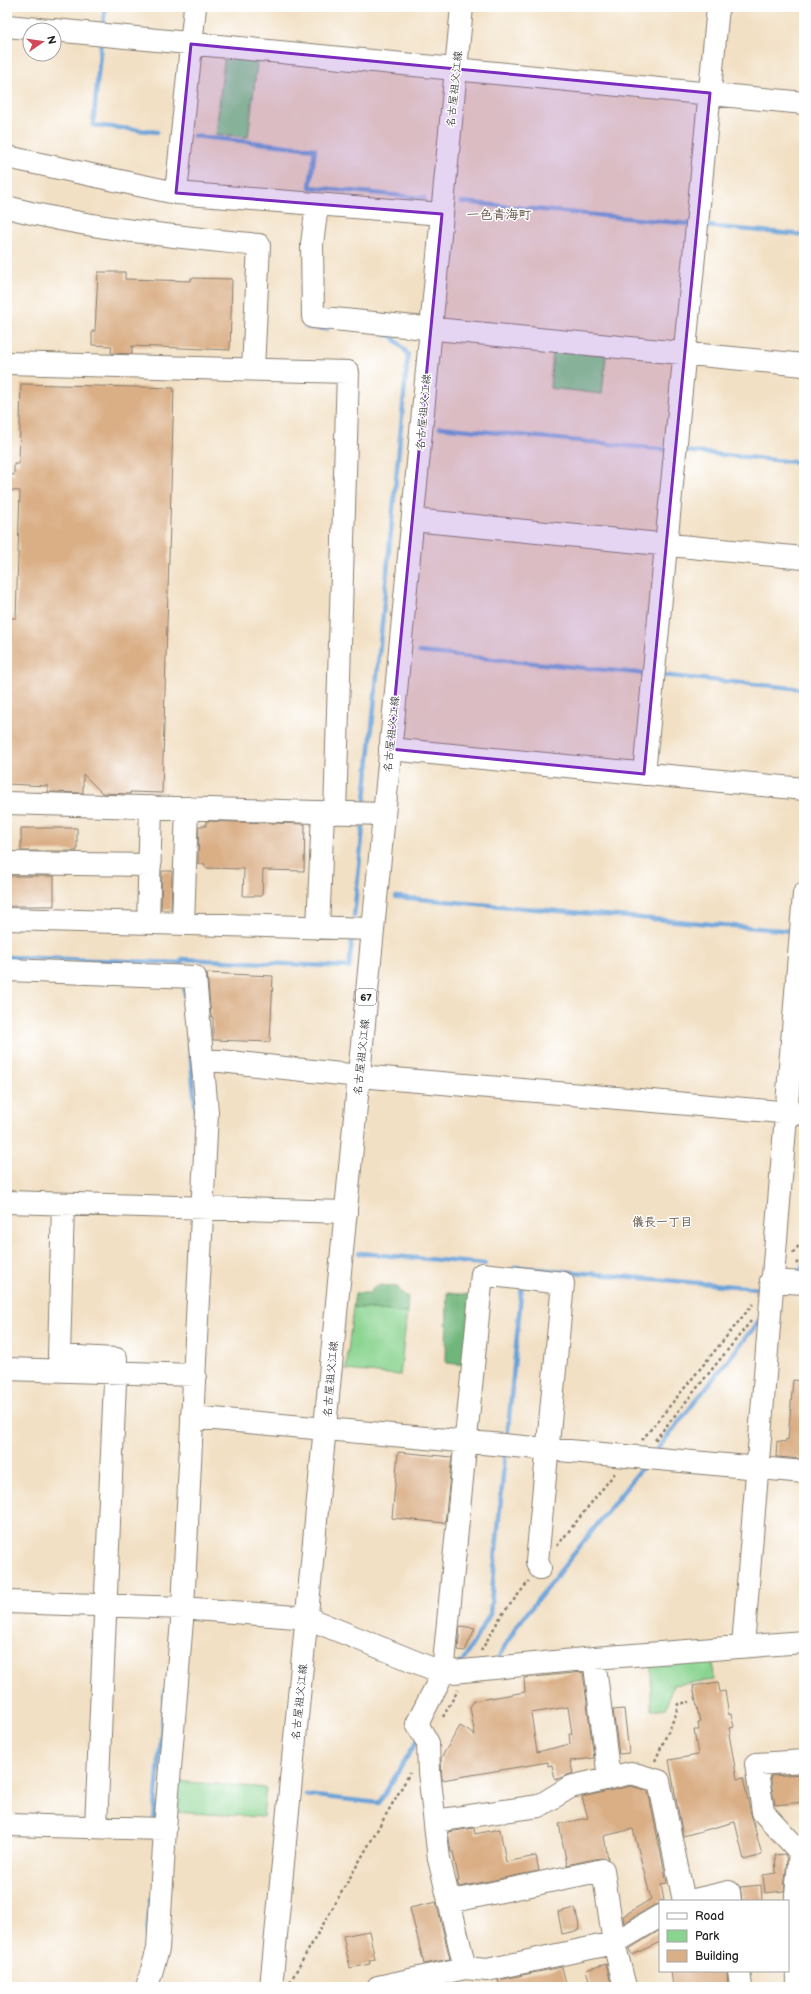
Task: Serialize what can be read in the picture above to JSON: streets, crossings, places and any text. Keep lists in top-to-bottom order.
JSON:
{
  "streets": {
    "street": ["名古屋祖父江線", "67"]
  },
  "districts": ["一色青海町", "儀長一丁目"],
  "legend": ["Road", "Park", "Building"],
  "north": "right"
}
